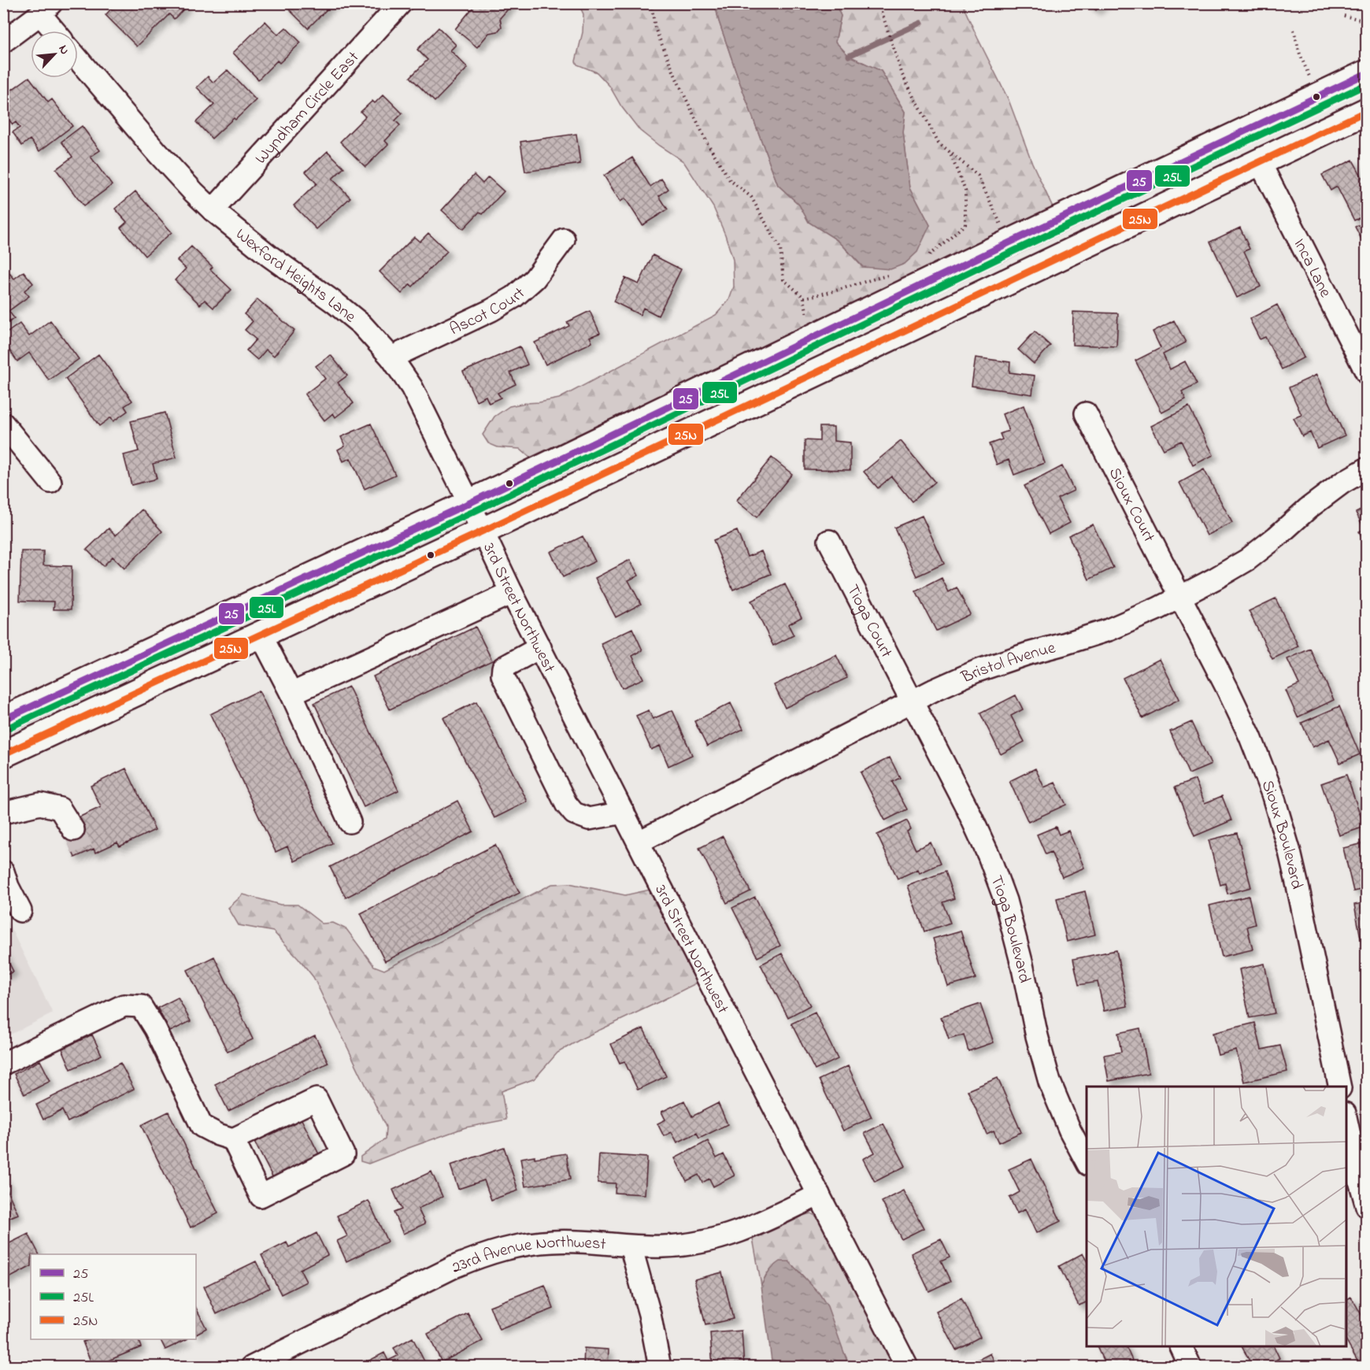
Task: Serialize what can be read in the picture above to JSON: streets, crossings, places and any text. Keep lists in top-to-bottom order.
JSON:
{
  "streets": {
    "street": [
      "Wyndham Circle East",
      "Inca Lane",
      "Wexford Heights Lane",
      "Ascot Court",
      "Sioux Court",
      "3rd Street Northwest",
      "Tioga Court",
      "Bristol Avenue",
      "Sioux Boulevard",
      "Tioga Boulevard",
      "23rd Avenue Northwest"
    ]
  },
  "crossings": [
    ["Wyndham Circle East", "Wexford Heights Lane"],
    ["Wexford Heights Lane", "Ascot Court"],
    ["Wexford Heights Lane", "3rd Street Northwest"],
    ["Sioux Court", "Bristol Avenue"],
    ["Sioux Court", "Sioux Boulevard"],
    ["3rd Street Northwest", "Bristol Avenue"],
    ["3rd Street Northwest", "23rd Avenue Northwest"],
    ["Tioga Court", "Bristol Avenue"],
    ["Tioga Court", "Tioga Boulevard"],
    ["Bristol Avenue", "Sioux Boulevard"],
    ["Bristol Avenue", "Tioga Boulevard"]
  ],
  "lines": ["transit line 25", "transit line 25L", "transit line 25N"],
  "legend": ["25", "25L", "25N"],
  "north": "top right"
}
